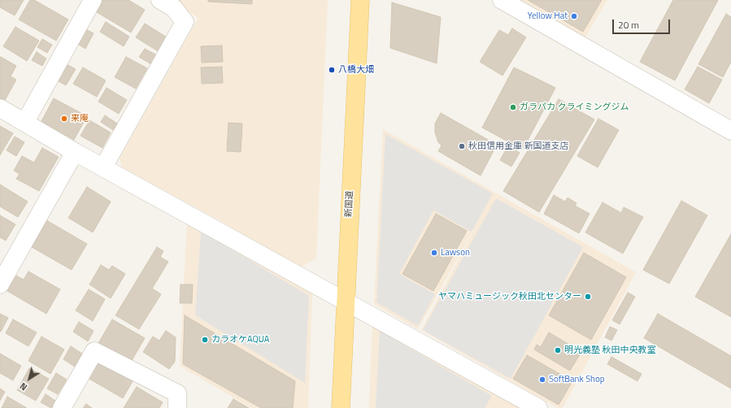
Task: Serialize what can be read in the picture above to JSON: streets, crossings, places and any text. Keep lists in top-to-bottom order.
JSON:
{
  "streets": {
    "main road": ["新国道"]
  },
  "places": [
    "Yellow Hat",
    "八橋大畑",
    "ガラパカ クライミングジム",
    "来庵",
    "秋田信用金庫 新国道支店",
    "Lawson",
    "ヤマハミュージック秋田北センター",
    "カラオケAQUA",
    "明光義塾 秋田中央教室",
    "SoftBank Shop"
  ],
  "scale_bar": "20 m",
  "north": "bottom left"
}
